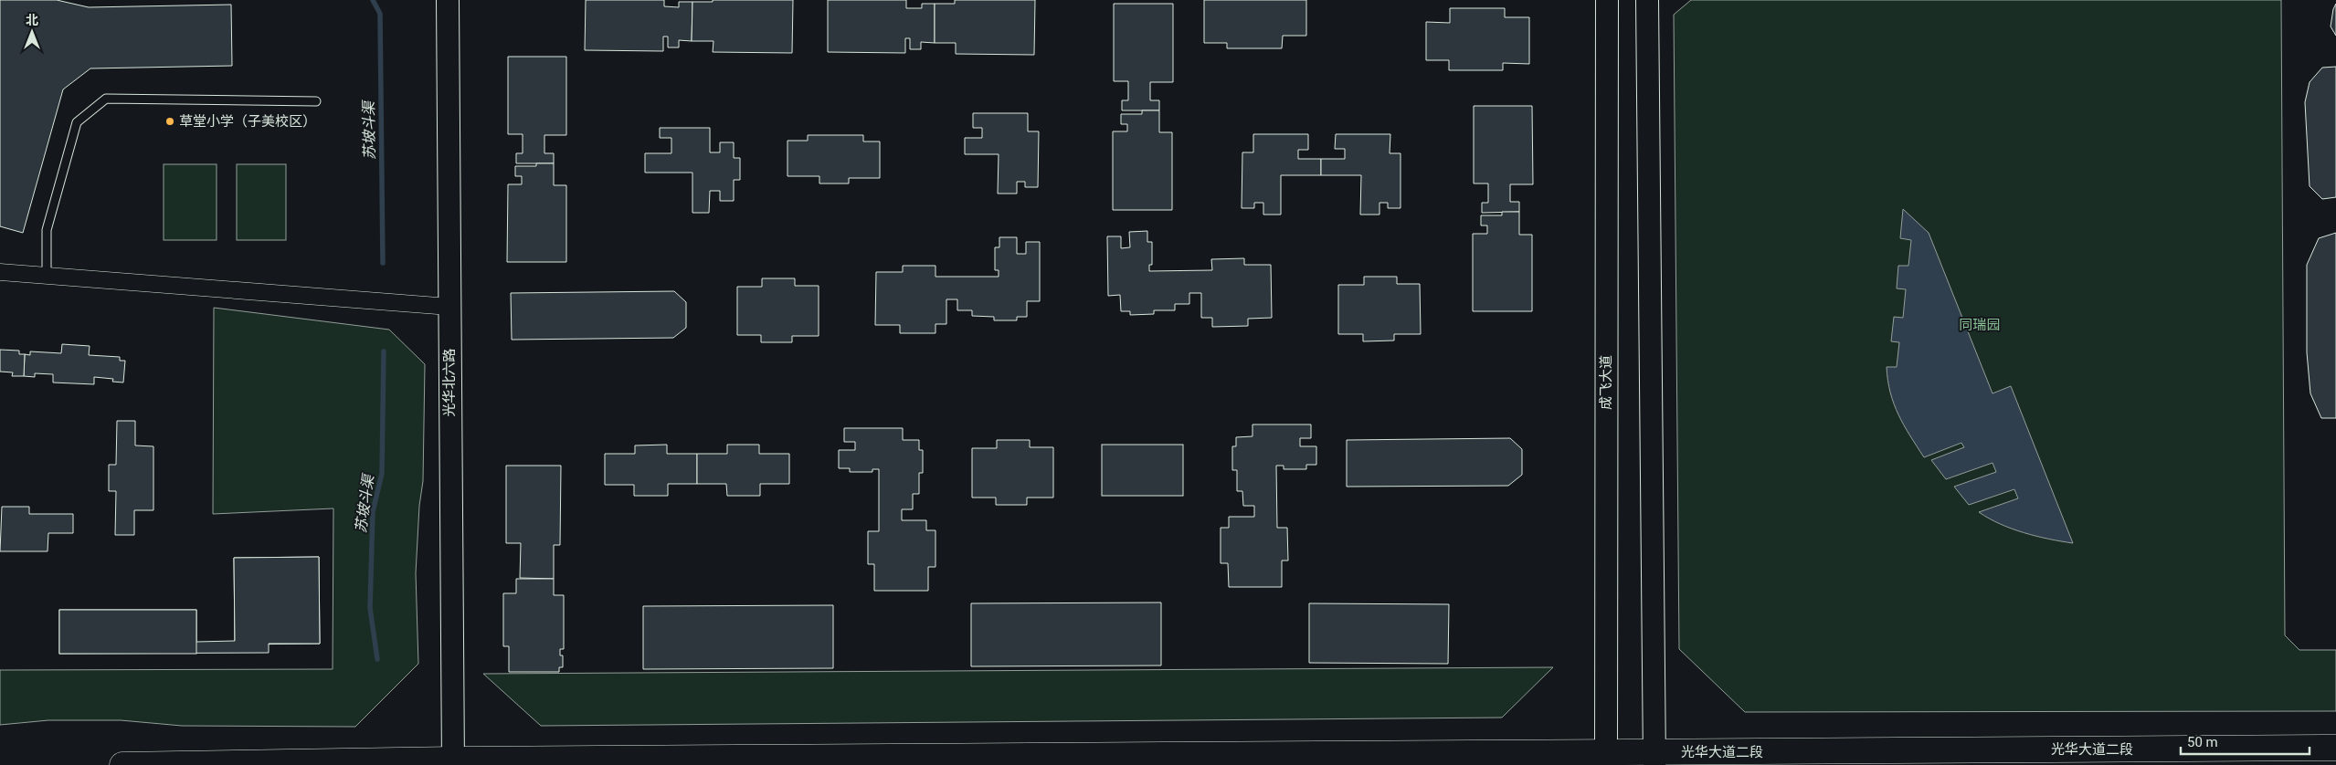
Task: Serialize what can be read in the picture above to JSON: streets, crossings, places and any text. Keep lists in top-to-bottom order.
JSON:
{
  "streets": {
    "main road": ["光华北六路", "成飞大道", "光华大道二段"]
  },
  "crossings": [
    ["光华北六路", "光华大道二段"],
    ["成飞大道", "光华大道二段"]
  ],
  "water": ["苏坡斗渠"],
  "parks": ["同瑞园"],
  "places": ["草堂小学（子美校区）"],
  "scale_bar": "50 m",
  "north": "top"
}
